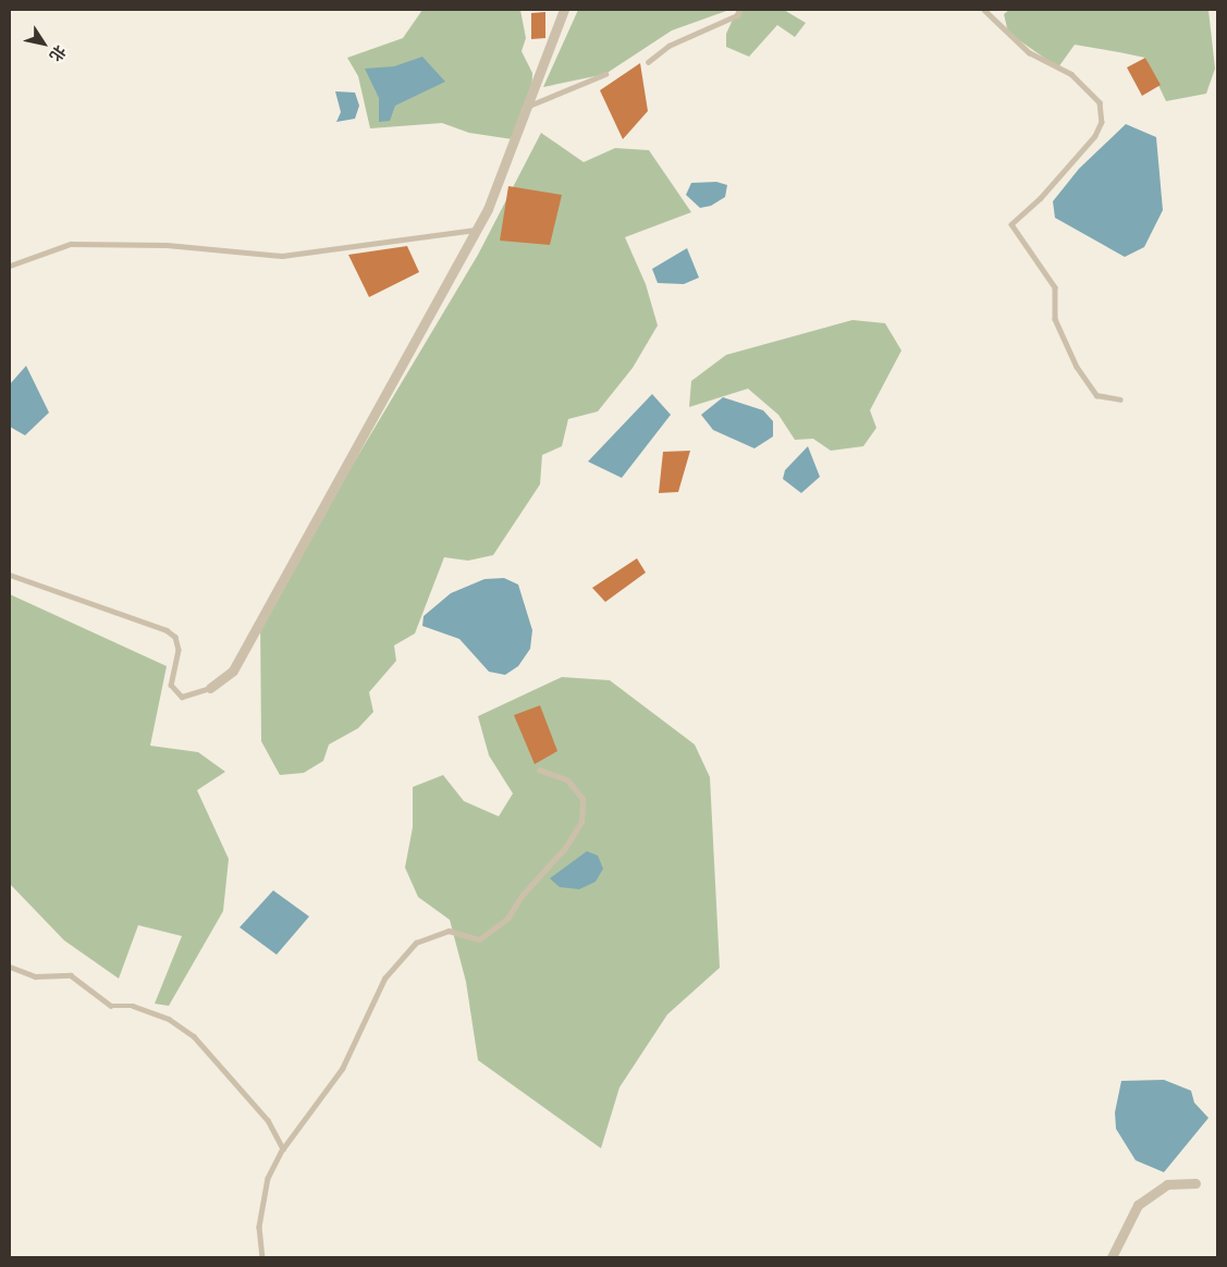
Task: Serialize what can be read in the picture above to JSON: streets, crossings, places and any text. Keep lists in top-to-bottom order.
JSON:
{
  "north": "bottom right"
}
